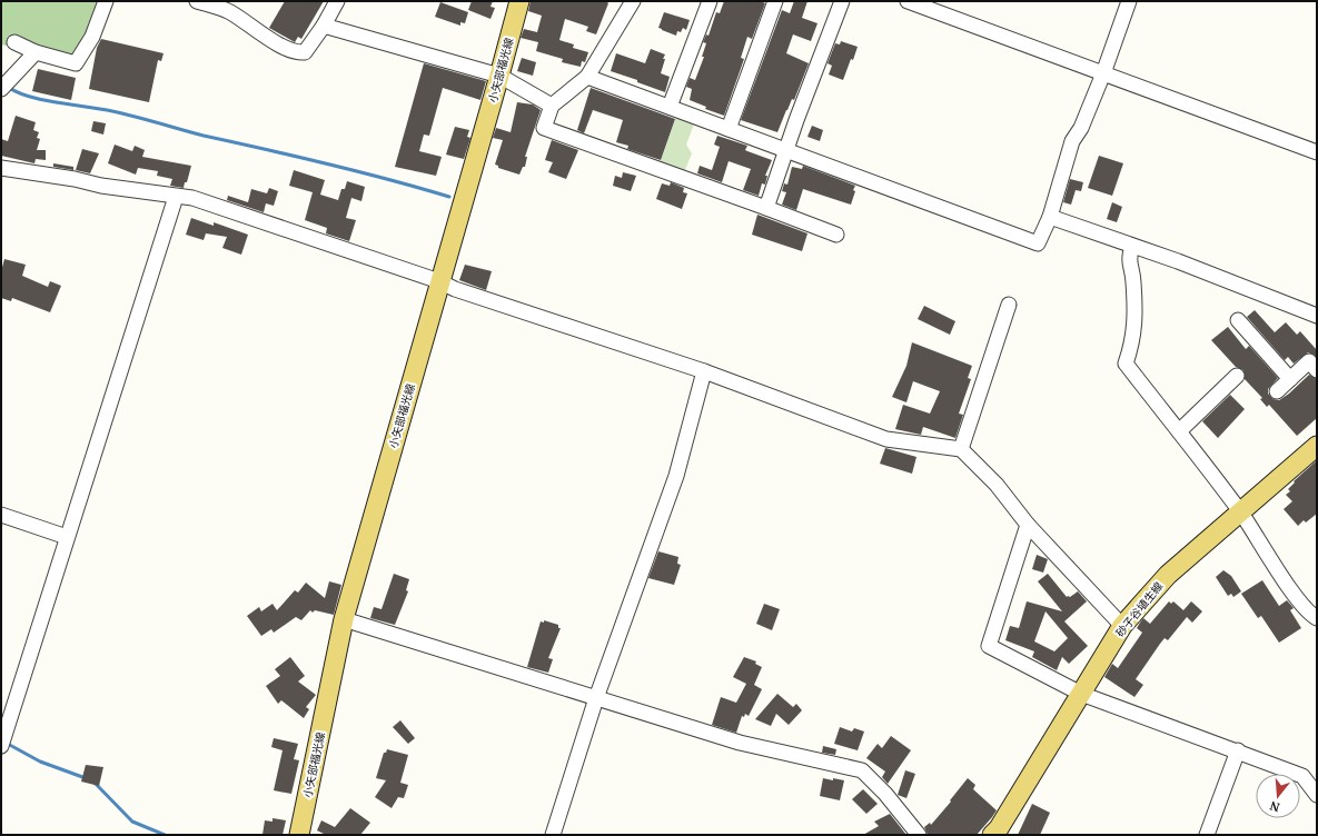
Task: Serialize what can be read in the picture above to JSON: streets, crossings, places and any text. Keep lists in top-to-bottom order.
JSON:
{
  "streets": {
    "main road": ["小矢部福光線", "砂子谷埴生線"]
  },
  "north": "bottom"
}
